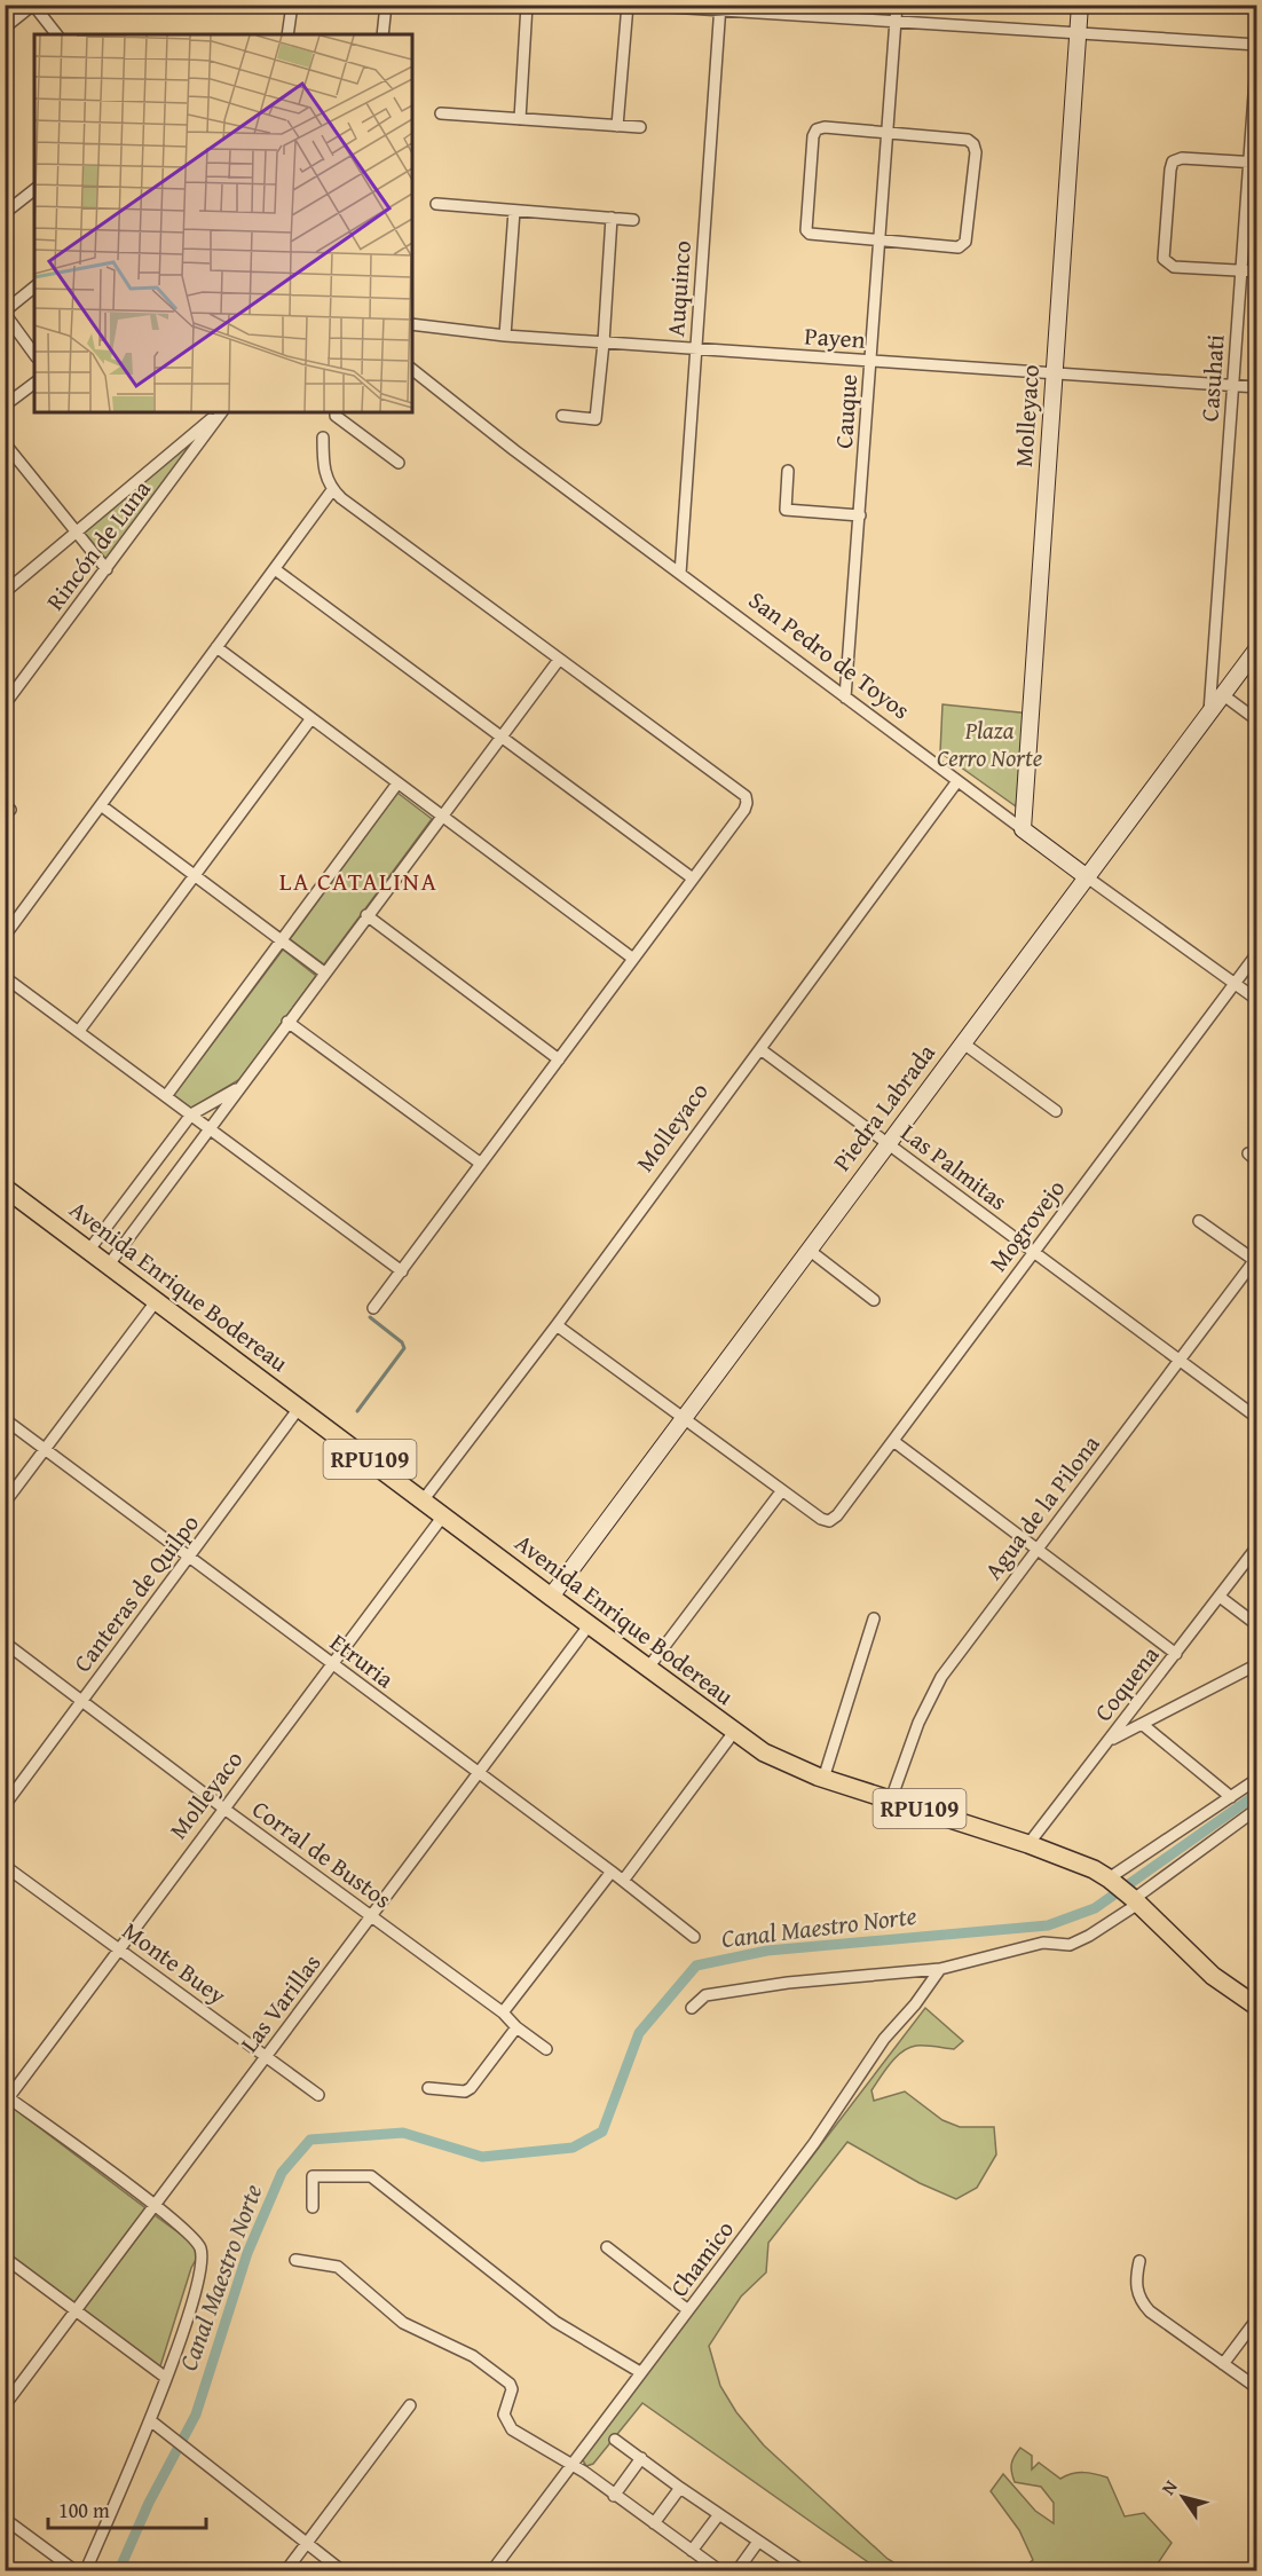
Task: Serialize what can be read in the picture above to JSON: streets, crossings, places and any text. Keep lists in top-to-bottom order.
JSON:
{
  "streets": {
    "main road": [
      "Molleyaco",
      "San Pedro de Toyos",
      "Piedra Labrada",
      "Avenida Enrique Bodereau",
      "RPU109"
    ],
    "street": [
      "Auquinco",
      "Payen",
      "Casuhati",
      "Cauque",
      "Rincón de Luna",
      "Las Palmitas",
      "Mogrovejo",
      "Agua de la Pilona",
      "Canteras de Quilpo",
      "Etruria",
      "Coquena",
      "Corral de Bustos",
      "Monte Buey",
      "Las Varillas",
      "Chamico"
    ]
  },
  "crossings": [
    ["Auquinco", "Payen"],
    ["Auquinco", "San Pedro de Toyos"],
    ["Payen", "Casuhati"],
    ["Payen", "Cauque"],
    ["Payen", "Molleyaco"],
    ["Casuhati", "Piedra Labrada"],
    ["Cauque", "San Pedro de Toyos"],
    ["Molleyaco", "San Pedro de Toyos"],
    ["Molleyaco", "Las Palmitas"],
    ["Molleyaco", "Avenida Enrique Bodereau"],
    ["Molleyaco", "Etruria"],
    ["Molleyaco", "Corral de Bustos"],
    ["Molleyaco", "Monte Buey"],
    ["San Pedro de Toyos", "Piedra Labrada"],
    ["San Pedro de Toyos", "Mogrovejo"],
    ["Piedra Labrada", "Las Palmitas"],
    ["Piedra Labrada", "Avenida Enrique Bodereau"],
    ["Las Palmitas", "Mogrovejo"],
    ["Las Palmitas", "Agua de la Pilona"],
    ["Avenida Enrique Bodereau", "Agua de la Pilona"],
    ["Avenida Enrique Bodereau", "Canteras de Quilpo"],
    ["Avenida Enrique Bodereau", "Coquena"],
    ["Avenida Enrique Bodereau", "Las Varillas"],
    ["Canteras de Quilpo", "Etruria"],
    ["Canteras de Quilpo", "Corral de Bustos"],
    ["Etruria", "Las Varillas"],
    ["Corral de Bustos", "Las Varillas"],
    ["Monte Buey", "Las Varillas"]
  ],
  "districts": ["LA CATALINA"],
  "water": ["Canal Maestro Norte"],
  "parks": ["Plaza Cerro Norte"],
  "scale_bar": "100 m",
  "north": "top left"
}
